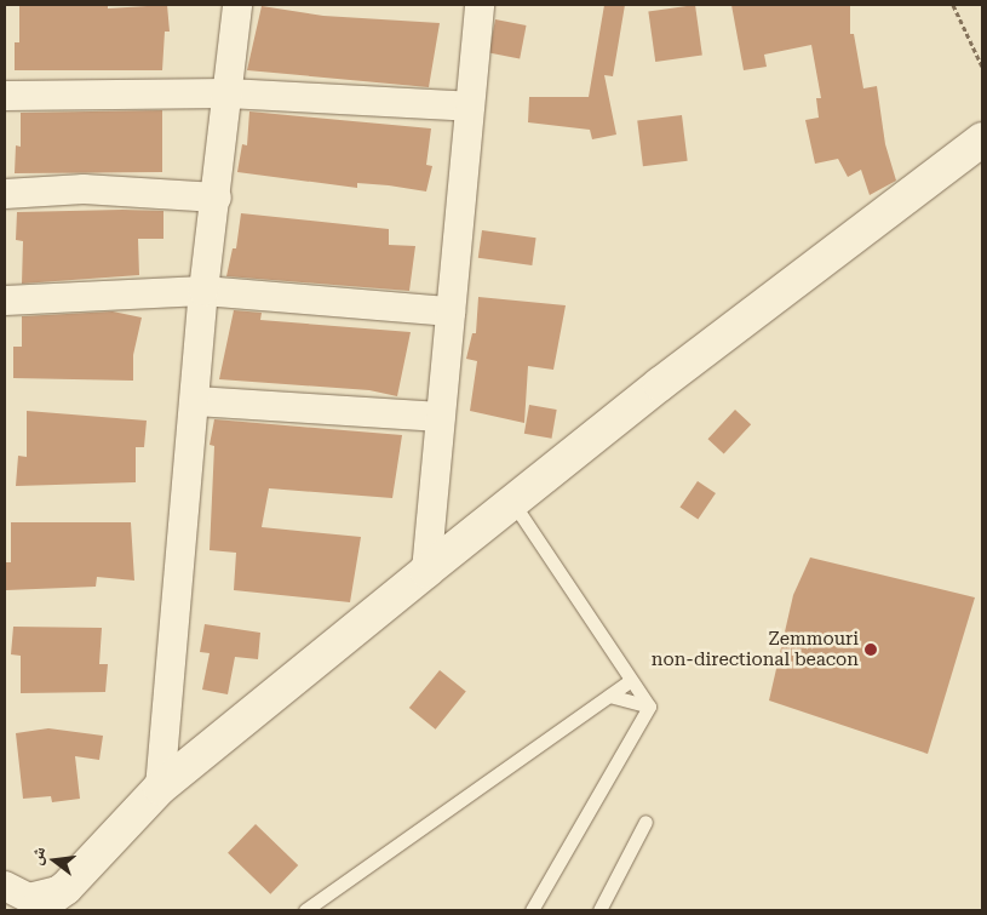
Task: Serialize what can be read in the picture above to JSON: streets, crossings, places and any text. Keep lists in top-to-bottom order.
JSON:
{
  "places": ["Zemmouri non-directional beacon"],
  "north": "left"
}
